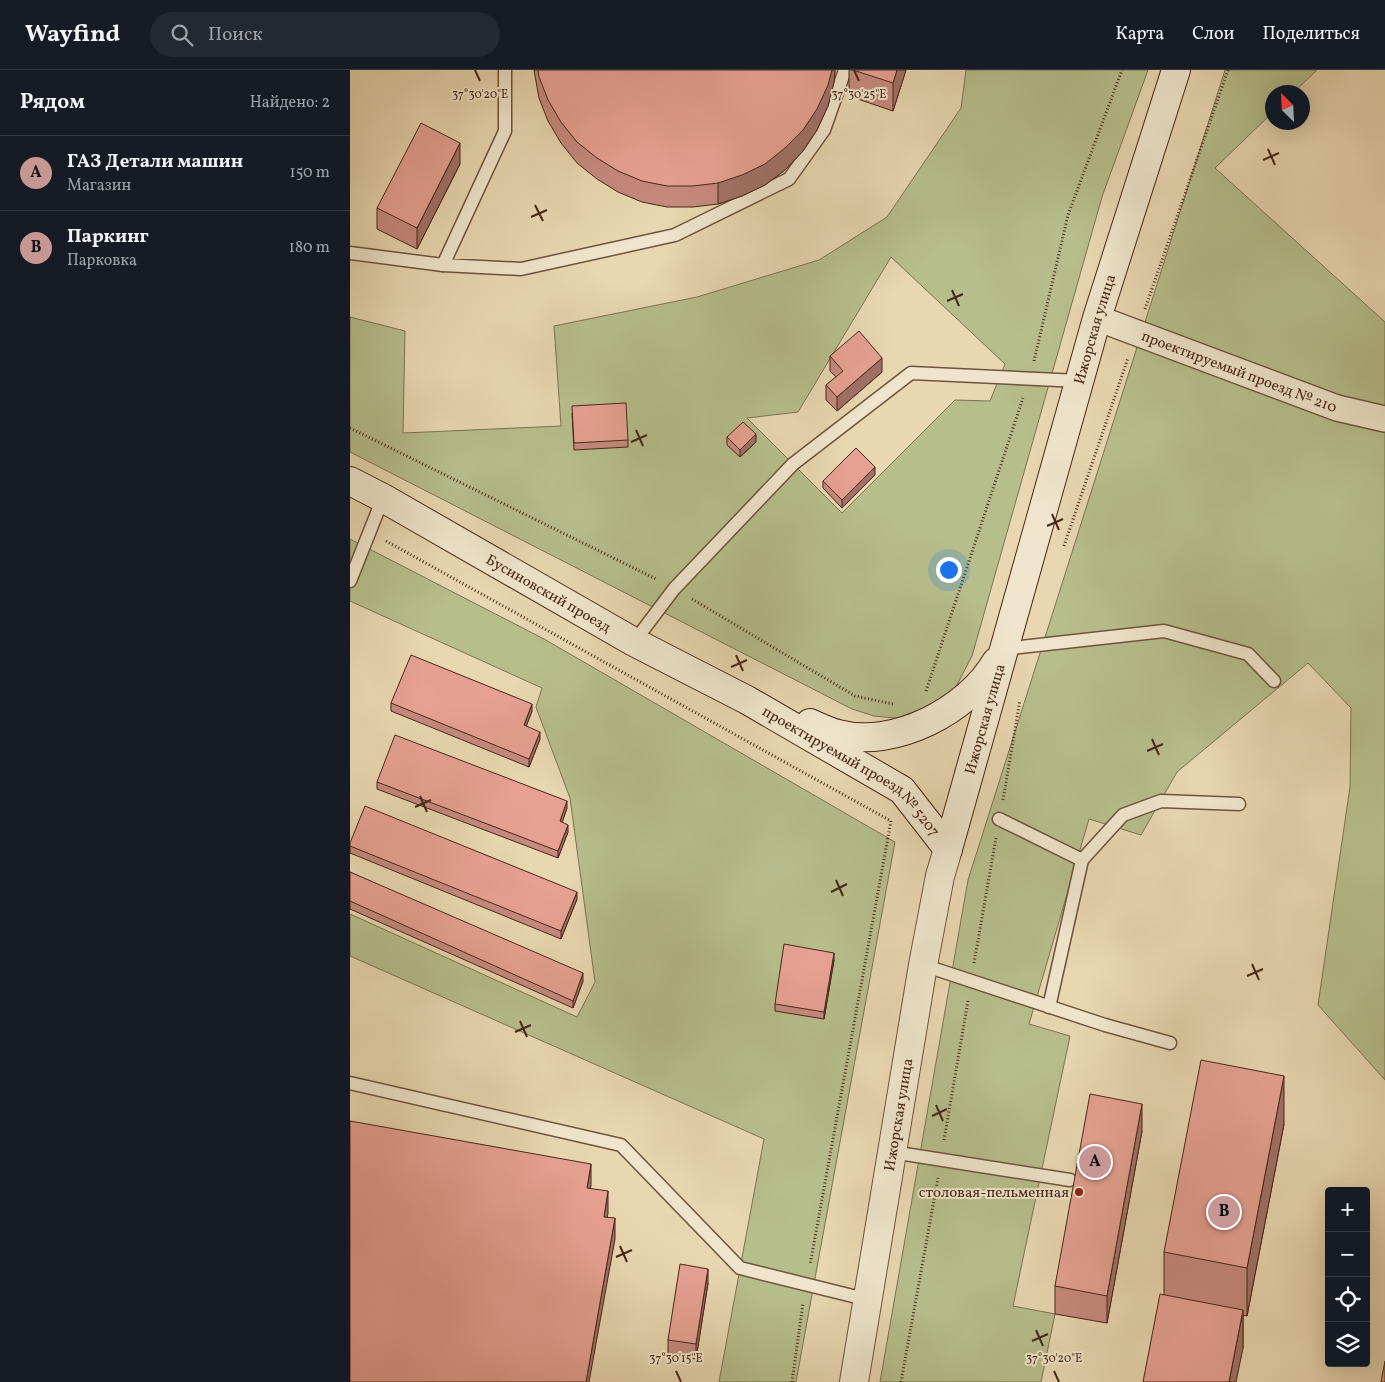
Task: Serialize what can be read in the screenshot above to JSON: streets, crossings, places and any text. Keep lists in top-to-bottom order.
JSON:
{
  "streets": {
    "main road": ["Ижорская улица", "Бусиновский проезд", "проектируемый проезд № 5207"],
    "street": ["проектируемый проезд № 210"]
  },
  "crossings": [
    ["Ижорская улица", "проектируемый проезд № 210"],
    ["Ижорская улица", "проектируемый проезд № 5207"],
    ["Бусиновский проезд", "проектируемый проезд № 5207"]
  ],
  "places": ["столовая-пельменная"],
  "north": "top left",
  "page": {
    "header": "Wayfind",
    "search": "Поиск",
    "nav": ["Карта", "Слои", "Поделиться"],
    "heading": ["Рядом", "Найдено: 2"],
    "list": [
      {
        "mark": "A",
        "name": "ГАЗ Детали машин",
        "note": "Магазин",
        "value": "150 m"
      },
      {
        "mark": "B",
        "name": "Паркинг",
        "note": "Парковка",
        "value": "180 m"
      }
    ],
    "pins": ["A", "B"],
    "map_buttons": ["+", "−"]
  },
  "coordinates": ["37°30'25\"E", "37°30'20\"E", "37°30'15\"E"]
}
